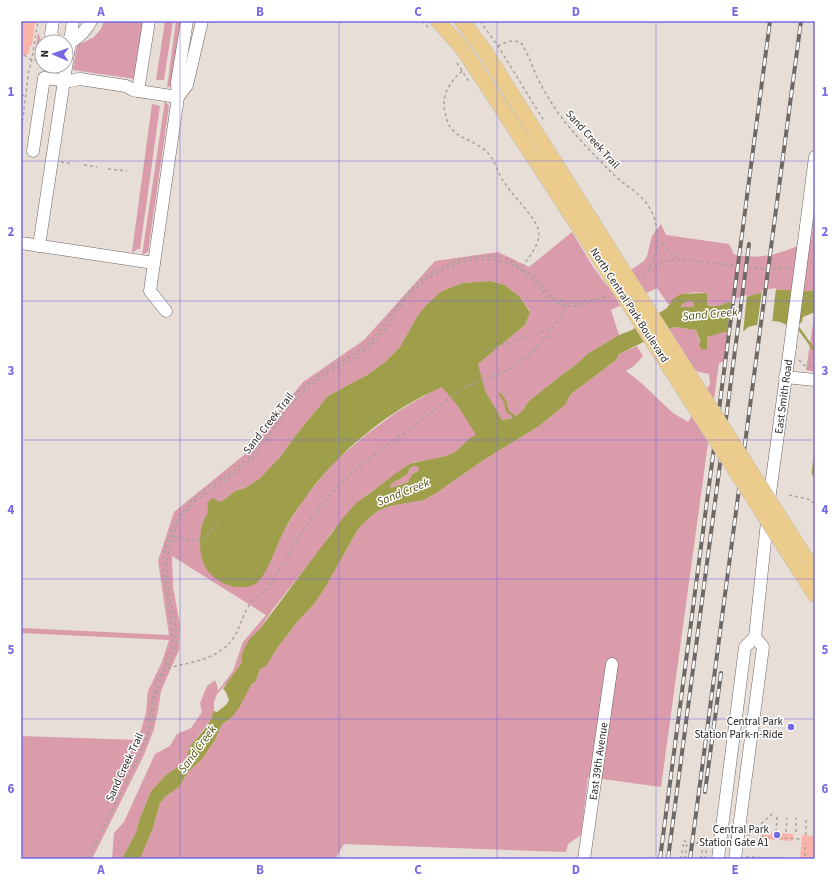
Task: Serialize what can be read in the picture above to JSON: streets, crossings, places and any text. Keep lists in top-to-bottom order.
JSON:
{
  "streets": {
    "main road": ["North Central Park Boulevard"],
    "street": ["East Smith Road", "East 39th Avenue"],
    "path": ["Sand Creek Trail"]
  },
  "water": ["Sand Creek"],
  "places": ["Central Park Station Park-n-Ride", "Central Park Station Gate A1"],
  "north": "left",
  "grid": {
    "columns": [
      "A",
      "B",
      "C",
      "D",
      "E"
    ],
    "rows": [
      "1",
      "2",
      "3",
      "4",
      "5",
      "6"
    ]
  }
}
